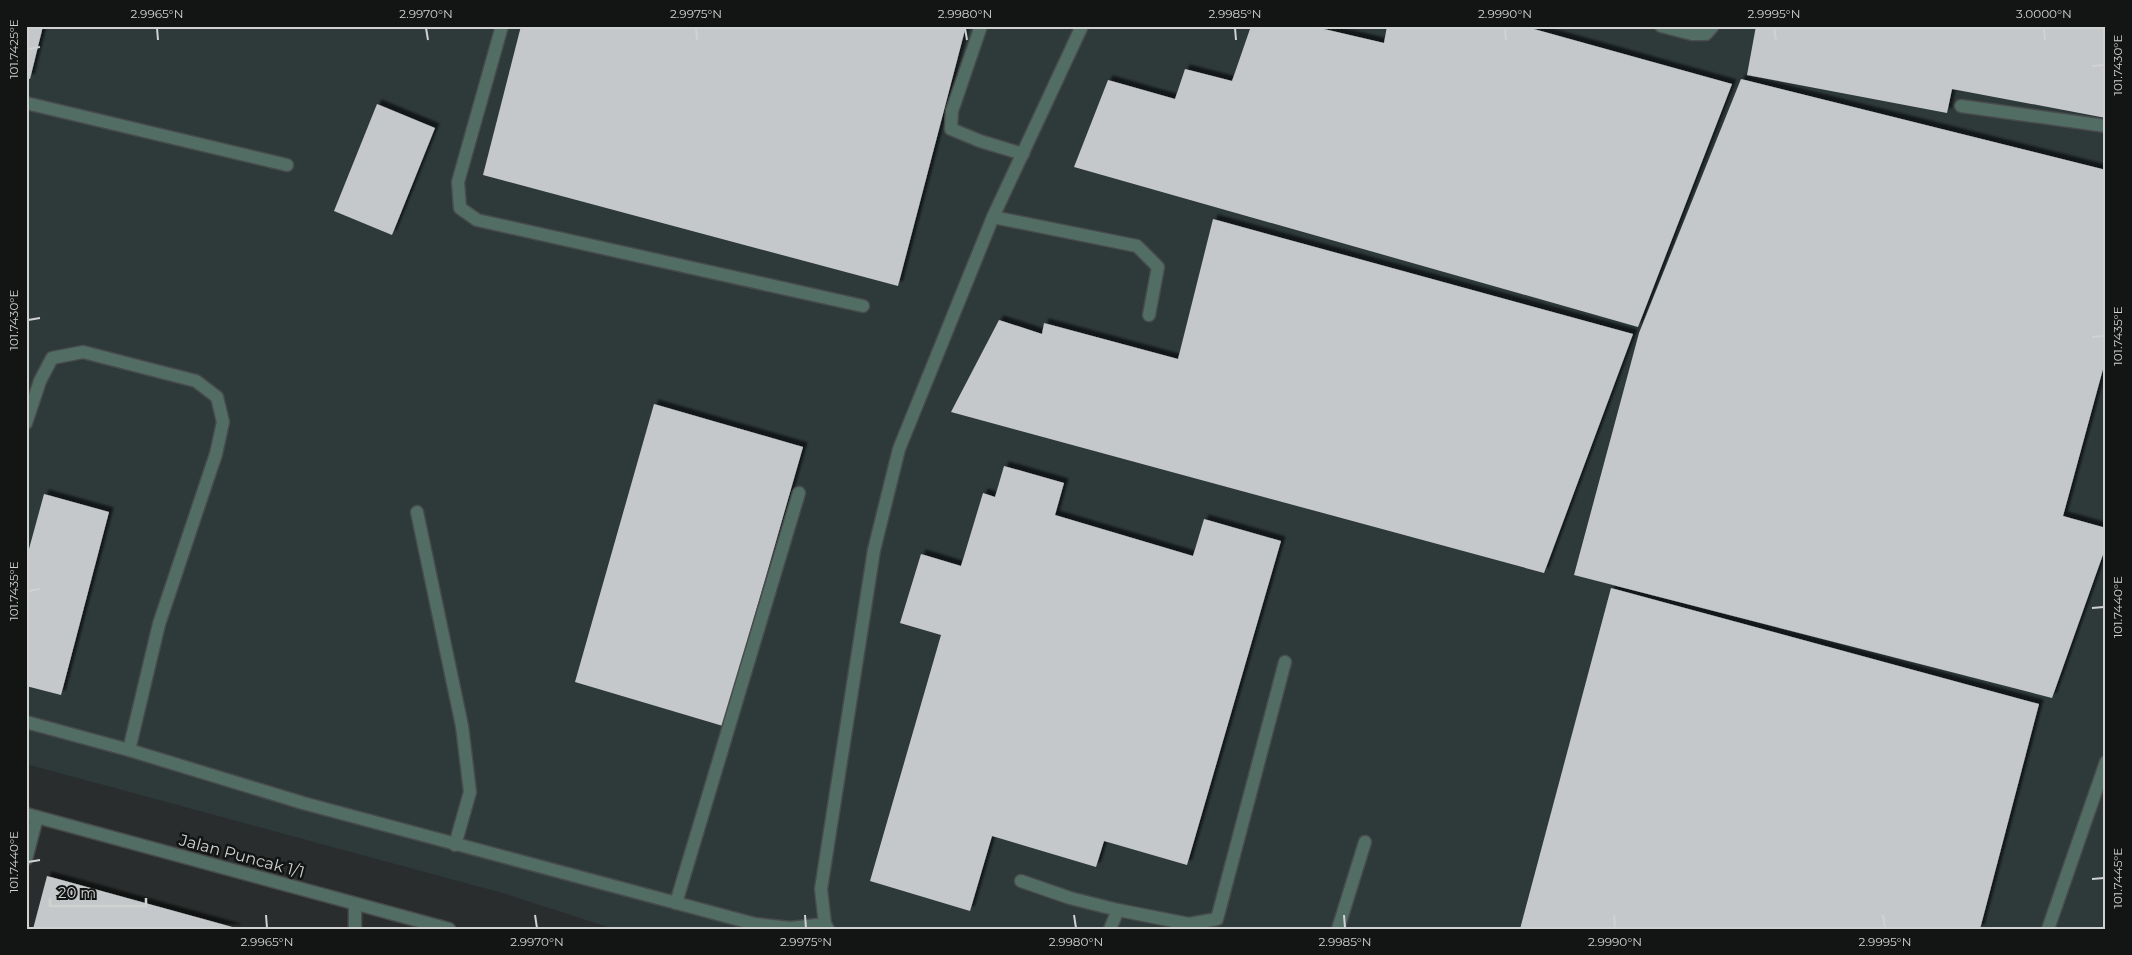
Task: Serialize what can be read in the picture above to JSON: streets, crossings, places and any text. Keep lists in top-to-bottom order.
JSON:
{
  "streets": {
    "street": ["Jalan Puncak 1/1"]
  },
  "scale_bar": "20 m",
  "coordinates": [
    "2.9965°N",
    "2.9970°N",
    "2.9975°N",
    "2.9980°N",
    "2.9985°N",
    "2.9990°N",
    "2.9995°N",
    "3.0000°N",
    "101.7425°E",
    "101.7430°E",
    "101.7435°E",
    "101.7440°E",
    "101.7445°E"
  ]
}
